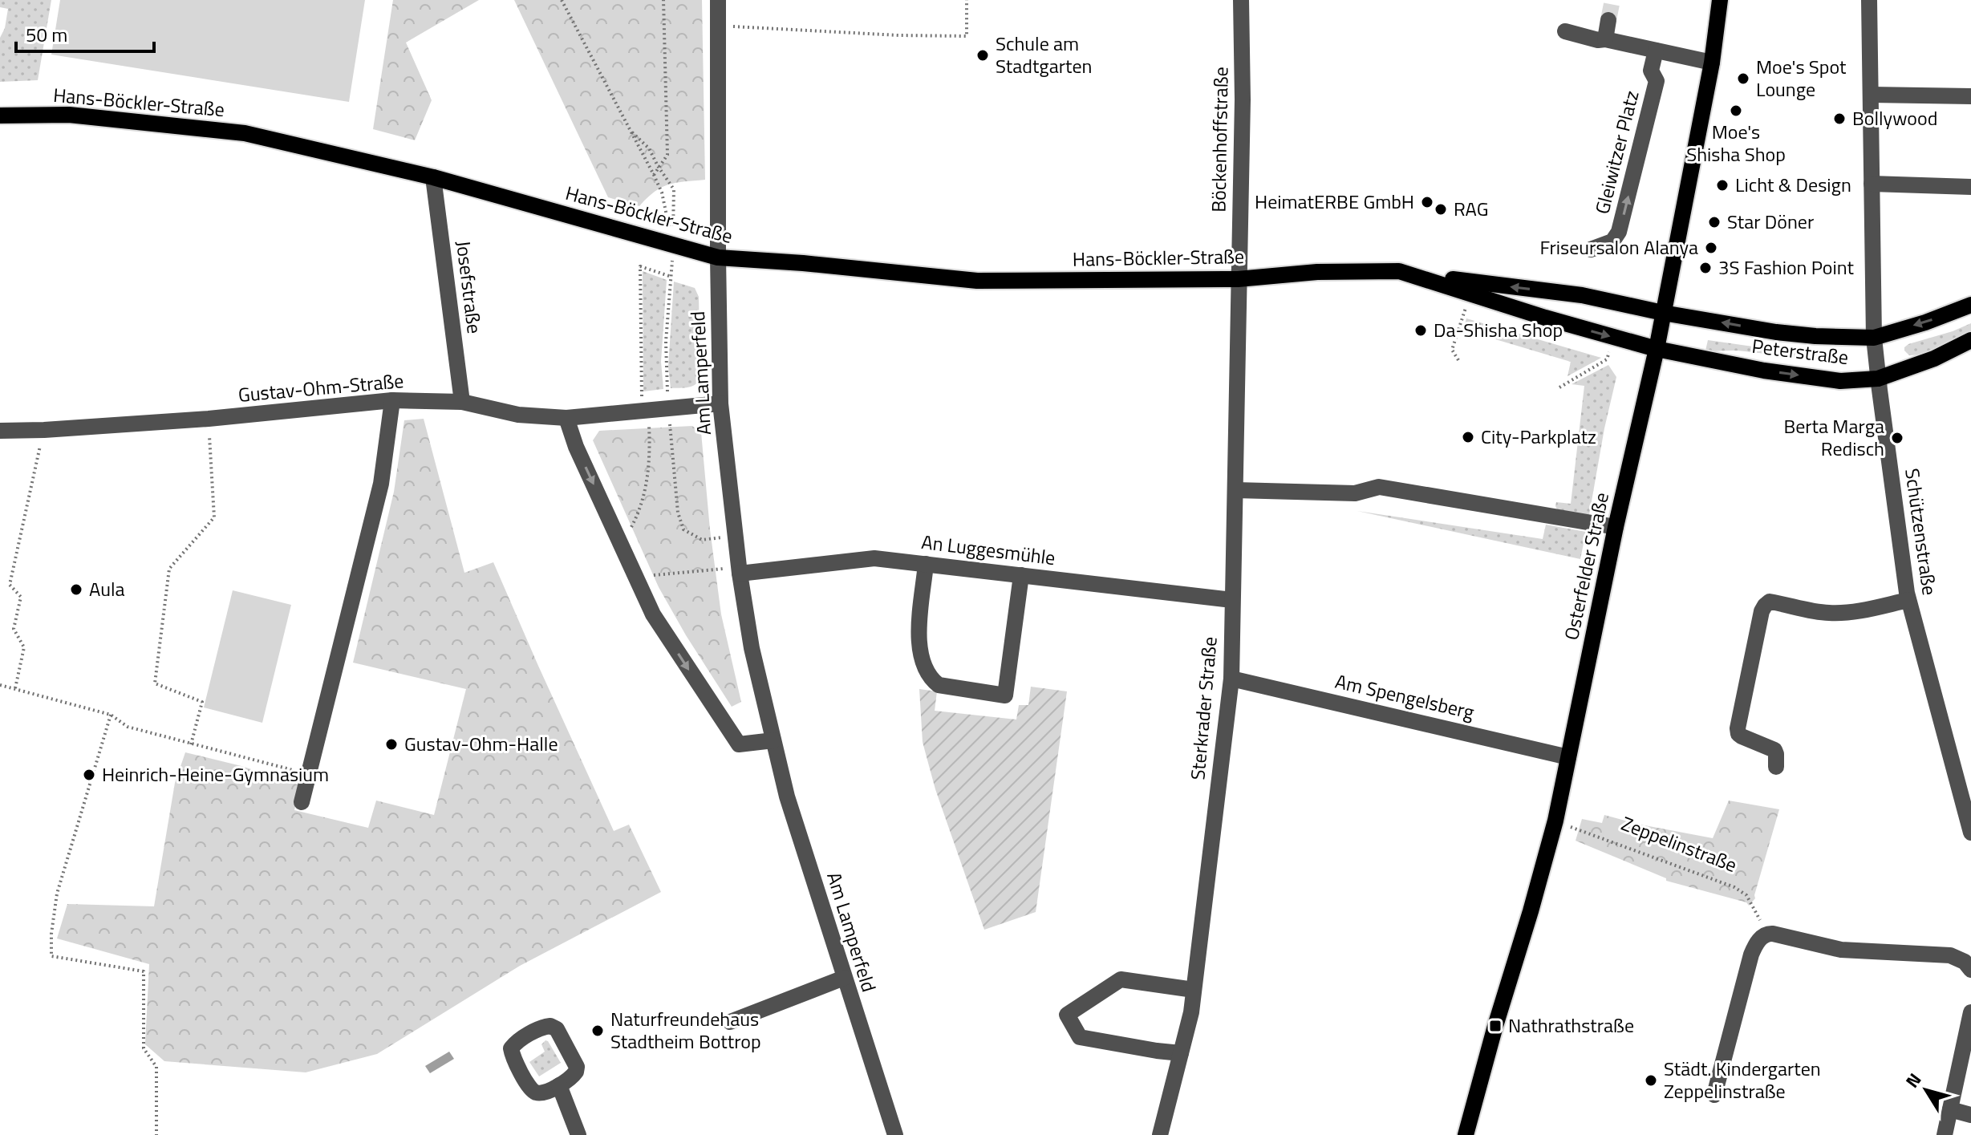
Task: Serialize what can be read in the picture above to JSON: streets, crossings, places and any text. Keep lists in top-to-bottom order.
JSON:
{
  "streets": {
    "main road": ["Hans-Böckler-Straße", "Peterstraße", "Osterfelder Straße"],
    "street": [
      "Böckenhoffstraße",
      "Gleiwitzer Platz",
      "Josefstraße",
      "Am Lamperfeld",
      "Gustav-Ohm-Straße",
      "Schützenstraße",
      "An Luggesmühle",
      "Am Spengelsberg",
      "Sterkrader Straße"
    ],
    "path": ["Zeppelinstraße"]
  },
  "crossings": [
    ["Hans-Böckler-Straße", "Böckenhoffstraße"],
    ["Hans-Böckler-Straße", "Josefstraße"],
    ["Hans-Böckler-Straße", "Peterstraße"],
    ["Hans-Böckler-Straße", "Am Lamperfeld"],
    ["Hans-Böckler-Straße", "Osterfelder Straße"],
    ["Hans-Böckler-Straße", "Sterkrader Straße"],
    ["Böckenhoffstraße", "Sterkrader Straße"],
    ["Josefstraße", "Gustav-Ohm-Straße"],
    ["Peterstraße", "Schützenstraße"],
    ["Peterstraße", "Osterfelder Straße"],
    ["Am Lamperfeld", "Gustav-Ohm-Straße"],
    ["Am Lamperfeld", "An Luggesmühle"],
    ["An Luggesmühle", "Sterkrader Straße"],
    ["Osterfelder Straße", "Am Spengelsberg"],
    ["Osterfelder Straße", "Zeppelinstraße"],
    ["Am Spengelsberg", "Sterkrader Straße"]
  ],
  "one_way": ["Gleiwitzer Platz"],
  "places": {
    "other": [
      "Schule am Stadtgarten",
      "Moe's Spot Lounge",
      "Moe's Shisha Shop",
      "Bollywood",
      "Licht & Design",
      "HeimatERBE GmbH",
      "RAG",
      "Star Döner",
      "Friseursalon Alanya",
      "3S Fashion Point",
      "Da-Shisha Shop",
      "City-Parkplatz",
      "Berta Marga Redisch",
      "Aula",
      "Gustav-Ohm-Halle",
      "Heinrich-Heine-Gymnasium",
      "Naturfreundehaus Stadtheim Bottrop",
      "Städt. Kindergarten Zeppelinstraße"
    ],
    "transit": ["Nathrathstraße"]
  },
  "scale_bar": "50 m",
  "north": "top left"
}
